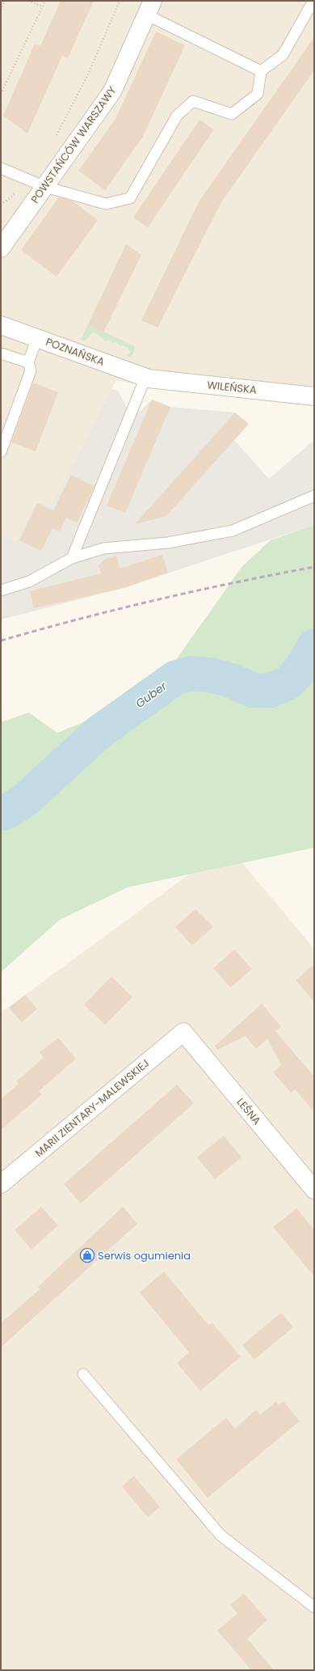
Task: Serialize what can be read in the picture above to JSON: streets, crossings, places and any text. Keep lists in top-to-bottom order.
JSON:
{
  "streets": {
    "street": [
      "POWSTAŃCÓW WARSZAWY",
      "POZNAŃSKA",
      "WILEŃSKA",
      "MARII ZIENTARY-MALEWSKIEJ",
      "LEŚNA"
    ]
  },
  "crossings": [
    ["POZNAŃSKA", "WILEŃSKA"],
    ["MARII ZIENTARY-MALEWSKIEJ", "LEŚNA"]
  ],
  "water": ["Guber"],
  "places": {
    "shop": ["Serwis ogumienia"]
  }
}
